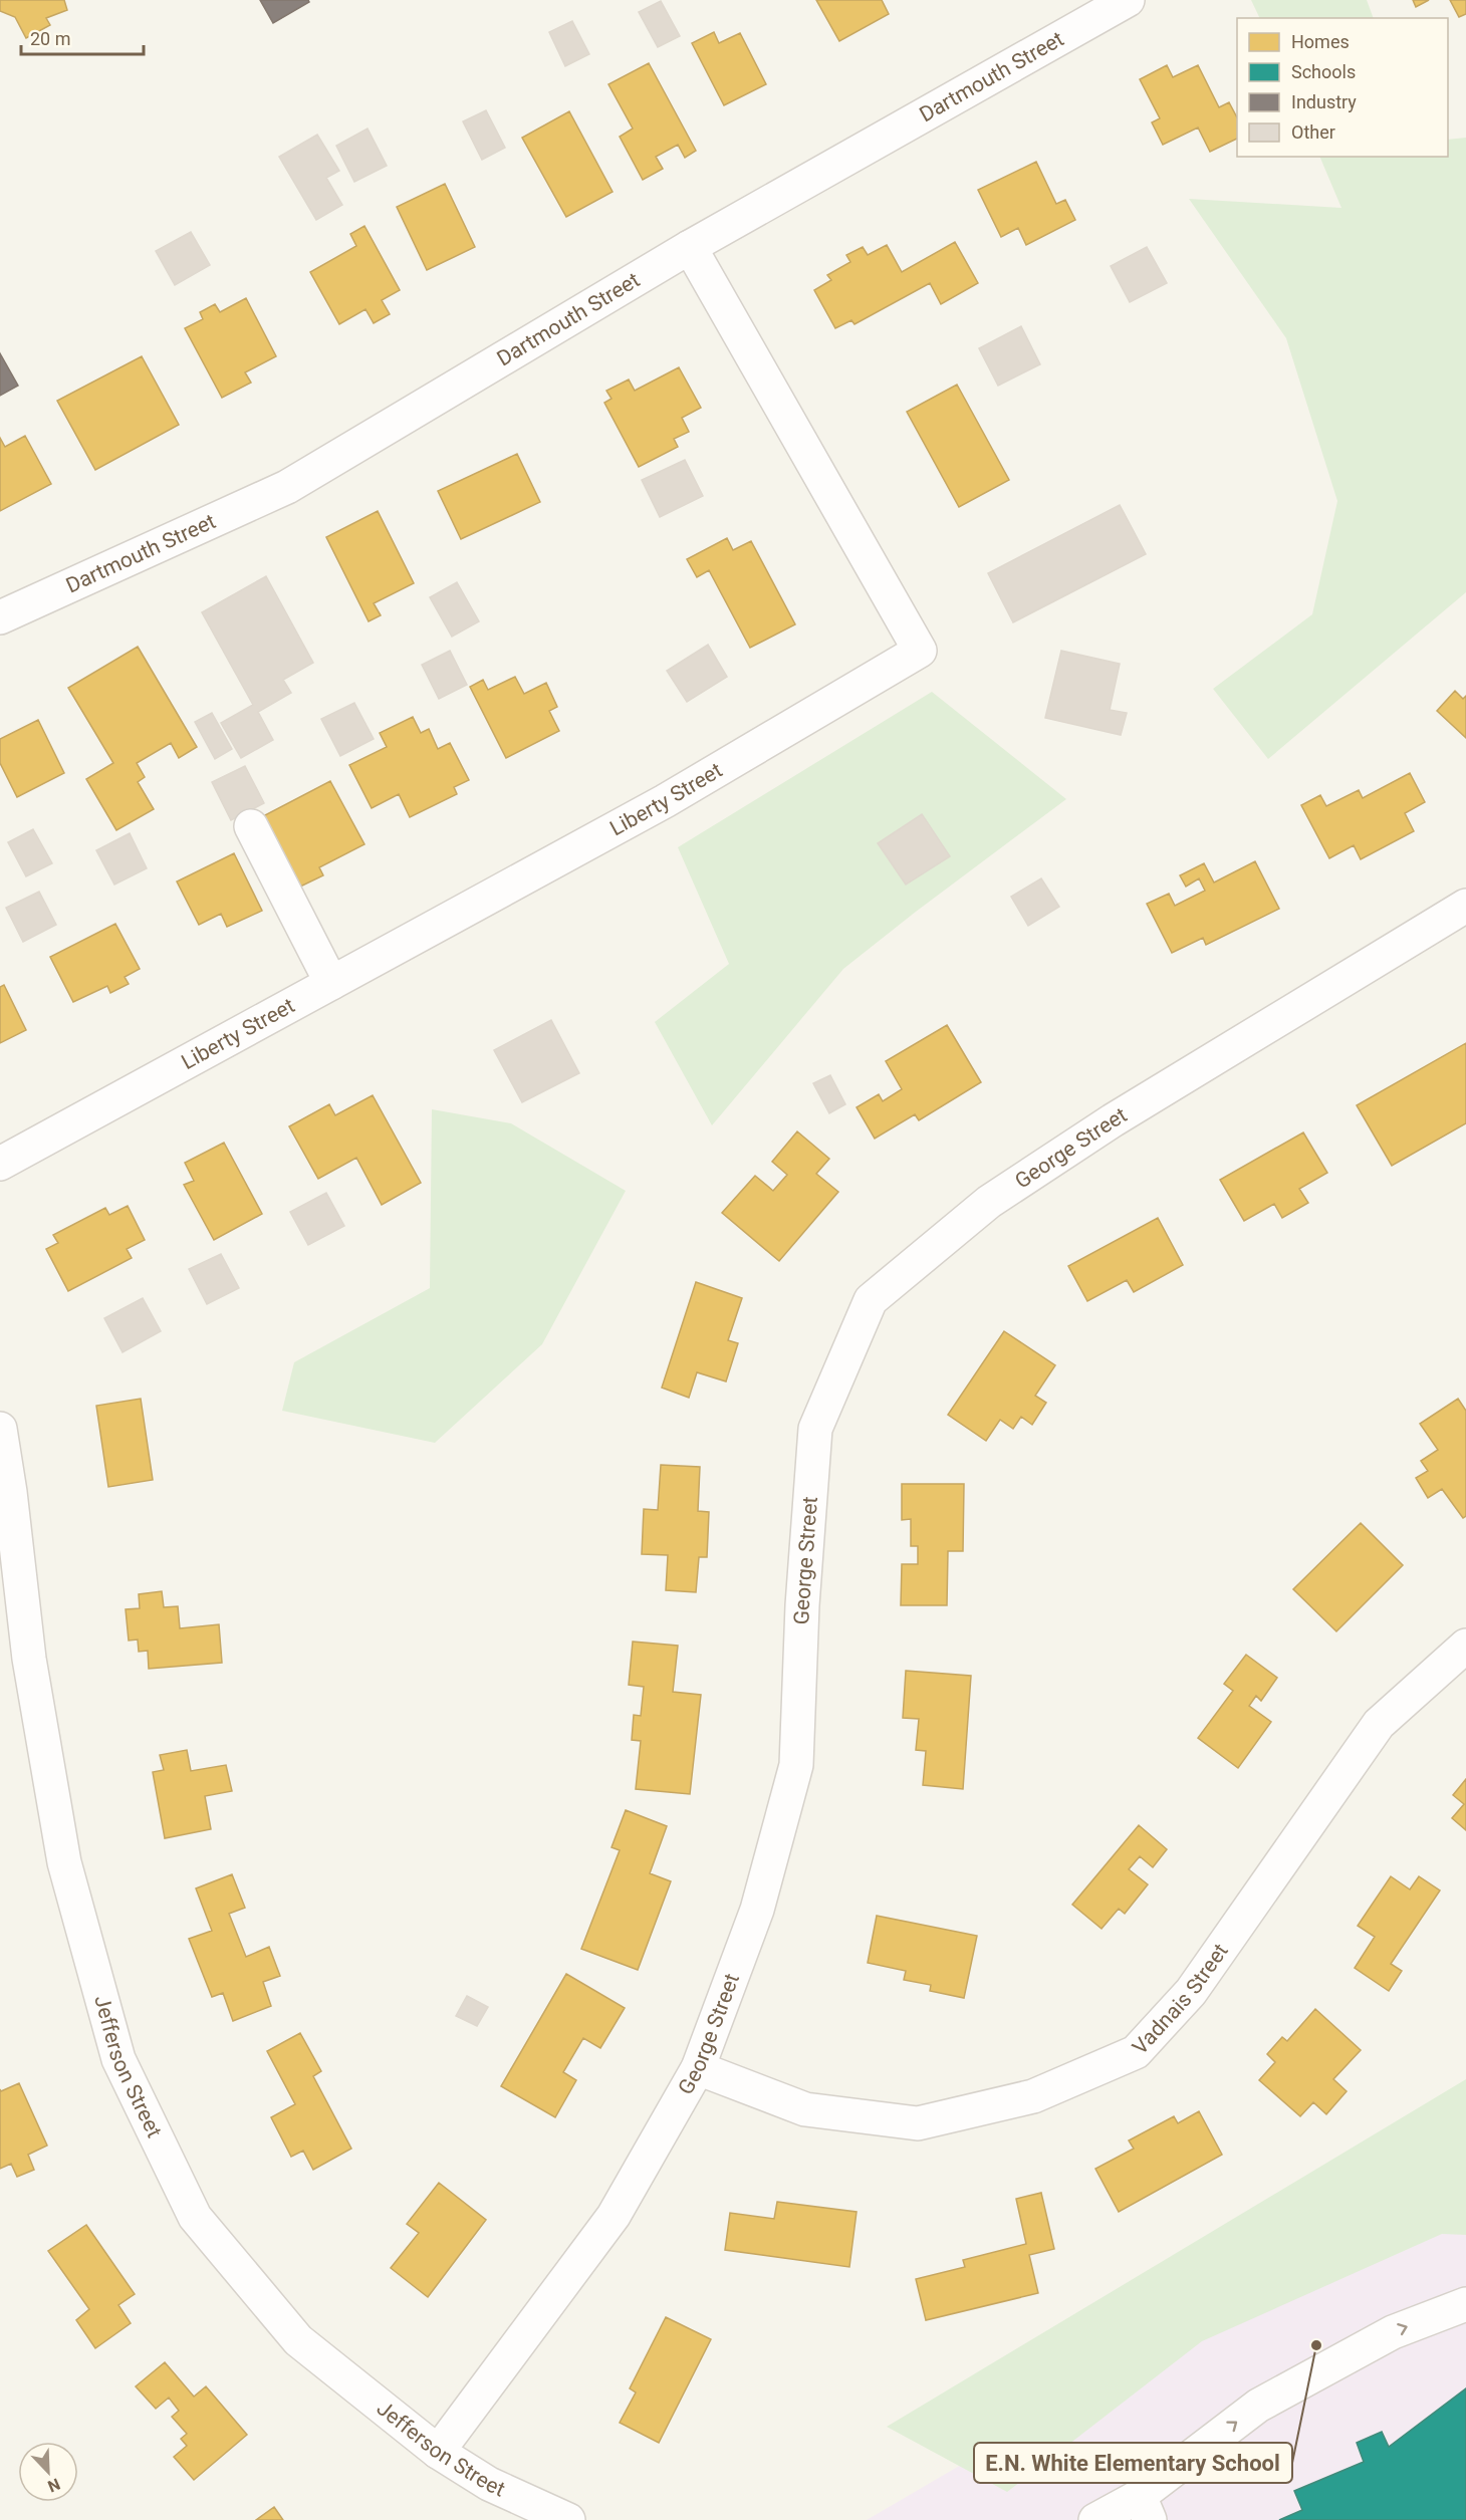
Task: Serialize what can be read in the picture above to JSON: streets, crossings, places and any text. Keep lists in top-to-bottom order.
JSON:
{
  "streets": {
    "street": [
      "Dartmouth Street",
      "Liberty Street",
      "George Street",
      "Vadnais Street",
      "Jefferson Street"
    ]
  },
  "crossings": [
    ["Dartmouth Street", "Liberty Street"],
    ["George Street", "Vadnais Street"],
    ["George Street", "Jefferson Street"]
  ],
  "places": ["E.N. White Elementary School"],
  "legend": [
    "Homes",
    "Schools",
    "Industry",
    "Other"
  ],
  "scale_bar": "20 m",
  "north": "bottom right"
}
